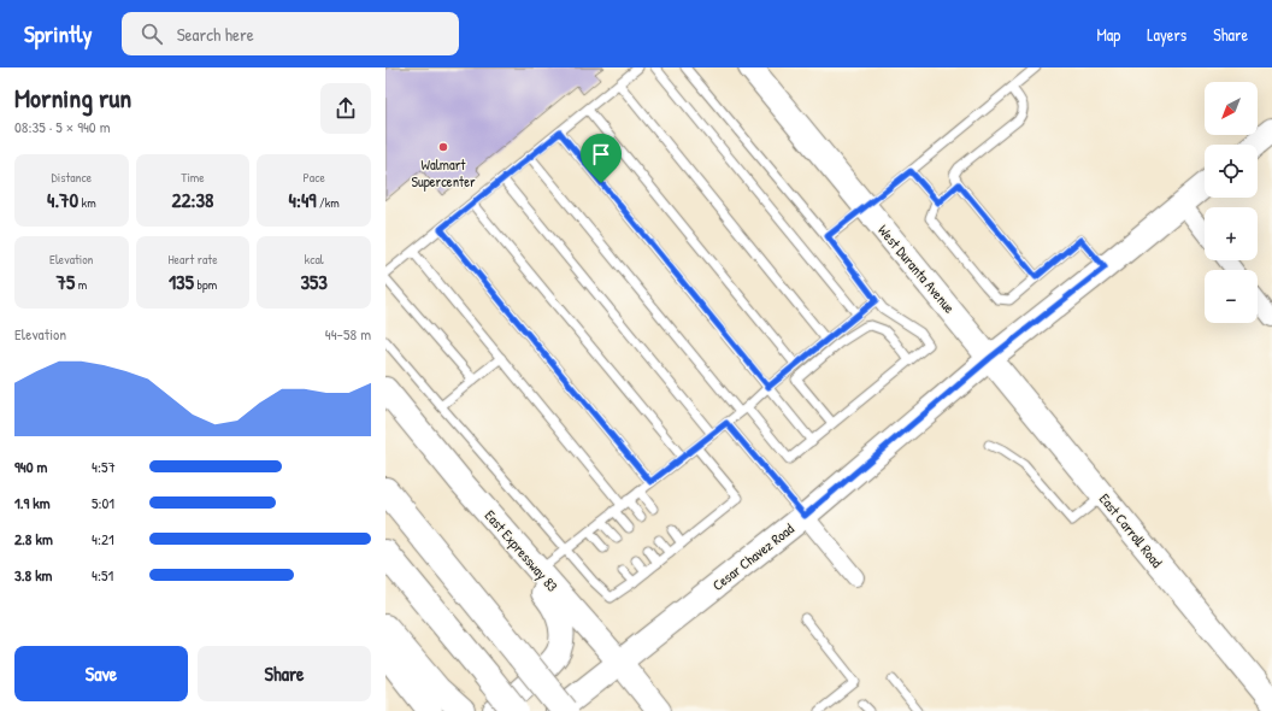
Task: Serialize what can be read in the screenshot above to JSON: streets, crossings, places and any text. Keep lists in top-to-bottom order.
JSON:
{
  "streets": {
    "street": [
      "West Duranta Avenue",
      "East Carroll Road",
      "East Expressway 83",
      "Cesar Chavez Road"
    ]
  },
  "crossings": [
    ["West Duranta Avenue", "East Carroll Road"],
    ["West Duranta Avenue", "Cesar Chavez Road"],
    ["East Carroll Road", "Cesar Chavez Road"],
    ["East Expressway 83", "Cesar Chavez Road"]
  ],
  "places": ["Walmart Supercenter"],
  "north": "bottom left",
  "page": {
    "header": "Sprintly",
    "search": "Search here",
    "nav": ["Map", "Layers", "Share"],
    "heading": ["Morning run", "08:35 · 5 × 940 m"],
    "map_buttons": ["+", "−"],
    "stats": [
      ["Distance", "4.70 km"],
      ["Time", "22:38"],
      ["Pace", "4:49 /km"],
      ["Elevation", "75 m"],
      ["Heart rate", "135 bpm"],
      ["kcal", "353"]
    ],
    "chart": ["Elevation", "44–58 m"],
    "list": [
      {
        "name": "940 m",
        "note": "4:57"
      },
      {
        "name": "1.9 km",
        "note": "5:01"
      },
      {
        "name": "2.8 km",
        "note": "4:21"
      },
      {
        "name": "3.8 km",
        "note": "4:51"
      }
    ],
    "buttons": ["Save", "Share"]
  }
}
